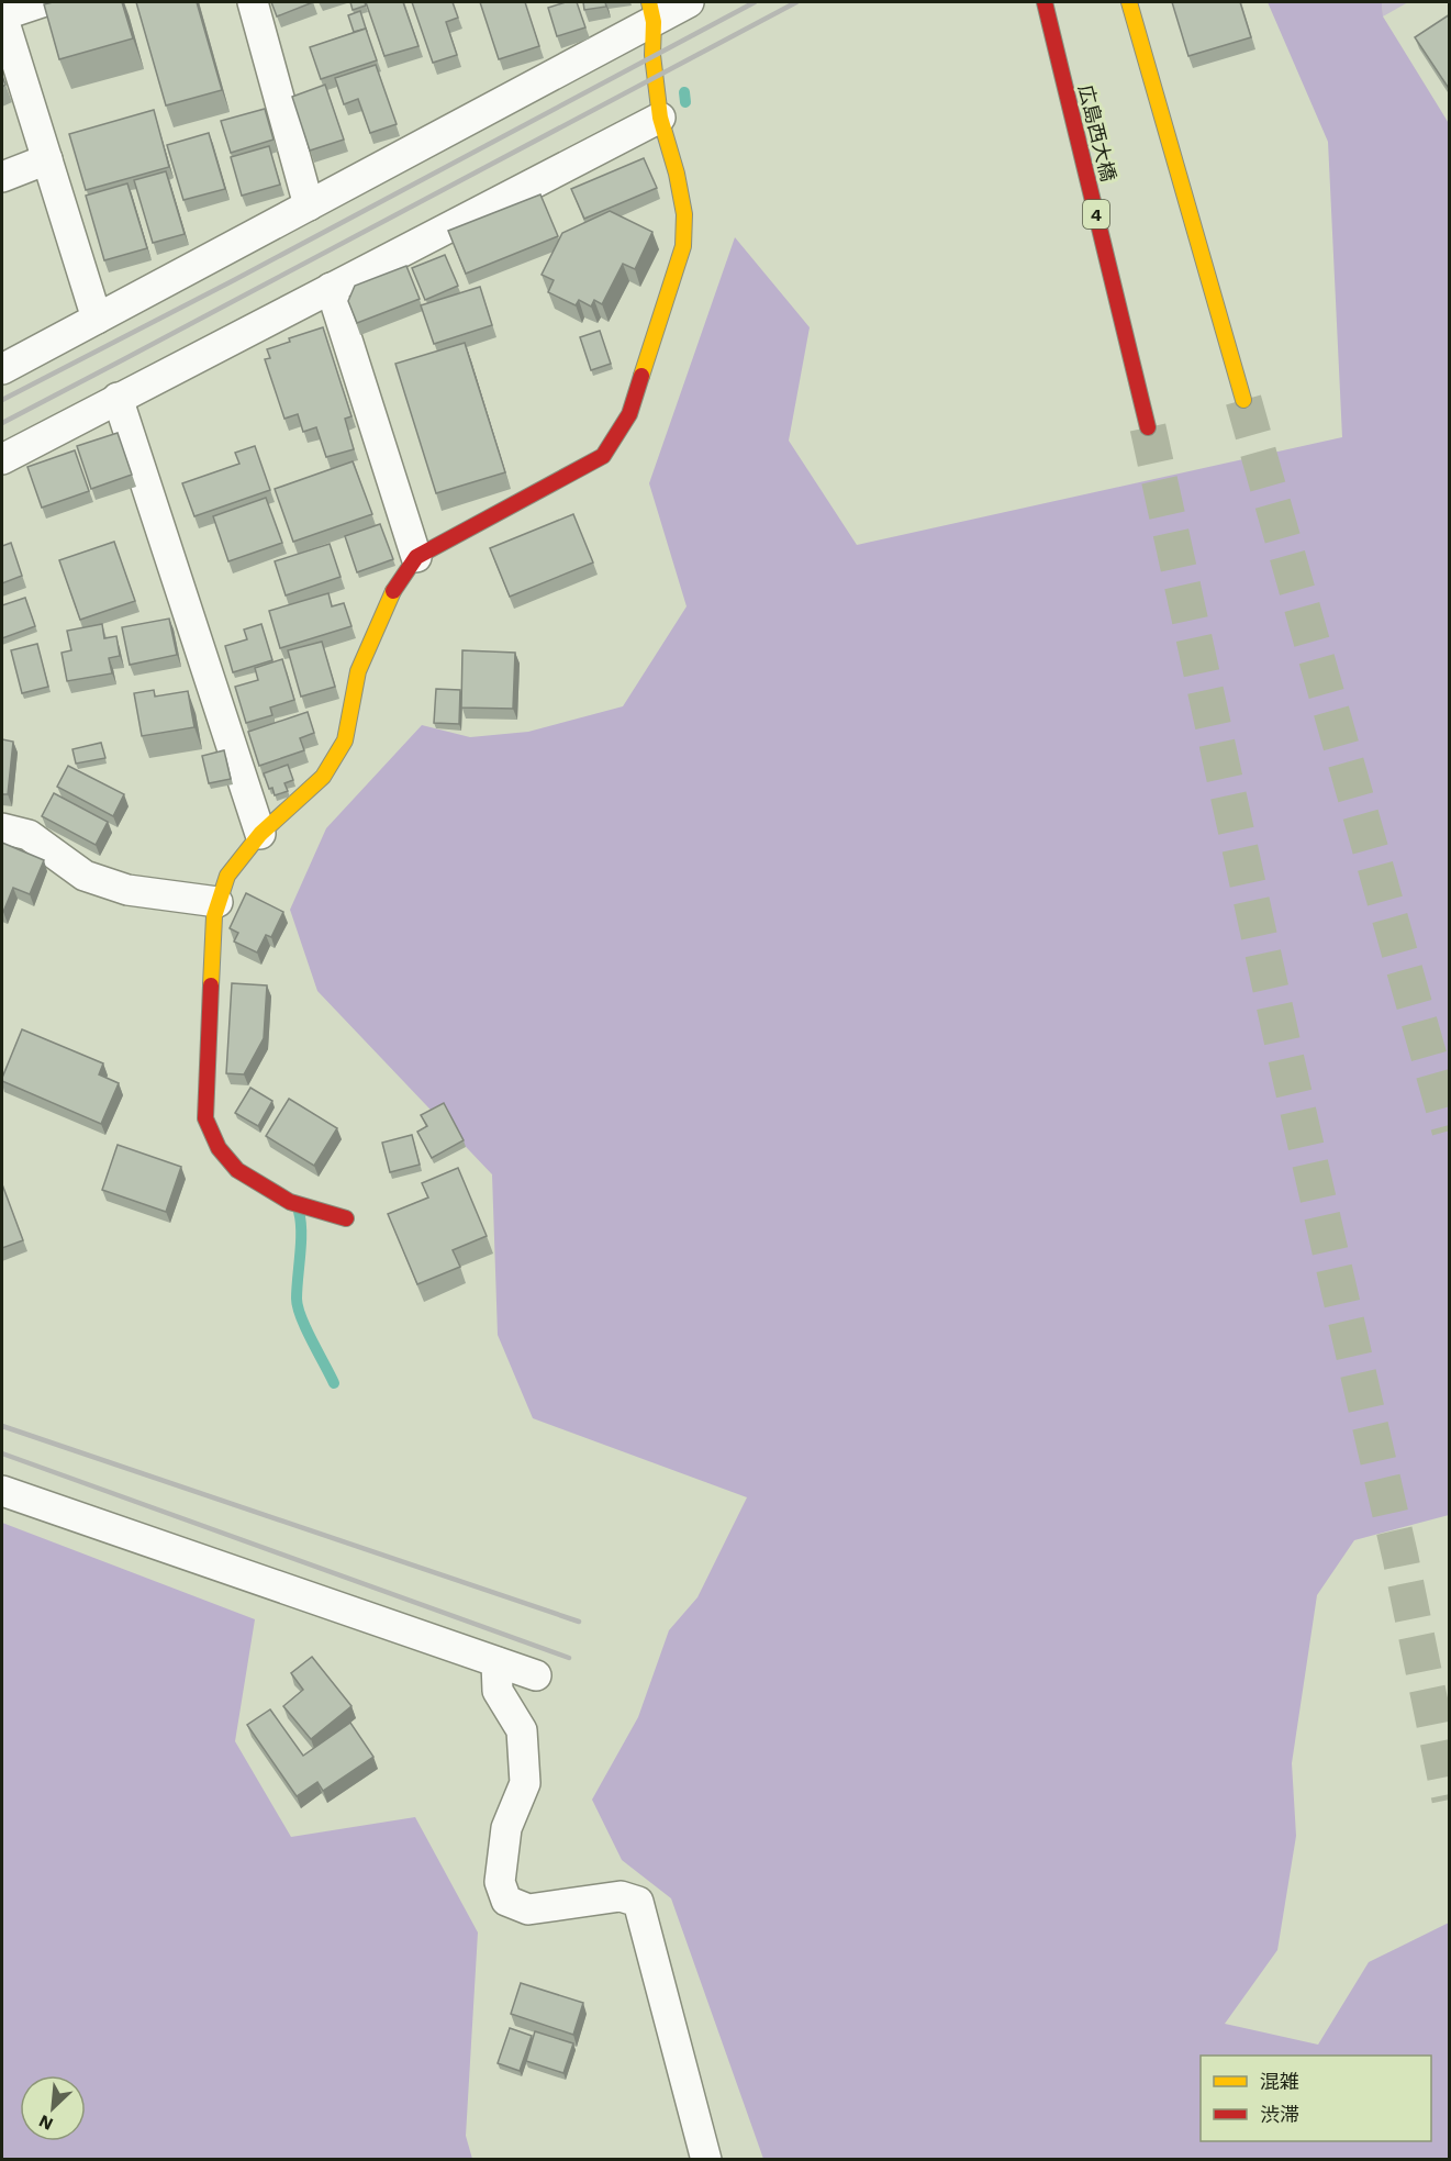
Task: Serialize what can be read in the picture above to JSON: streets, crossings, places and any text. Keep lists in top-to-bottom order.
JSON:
{
  "streets": {
    "main road": ["広島西大橋", "4"]
  },
  "legend": ["混雑", "渋滞"],
  "north": "bottom left"
}
